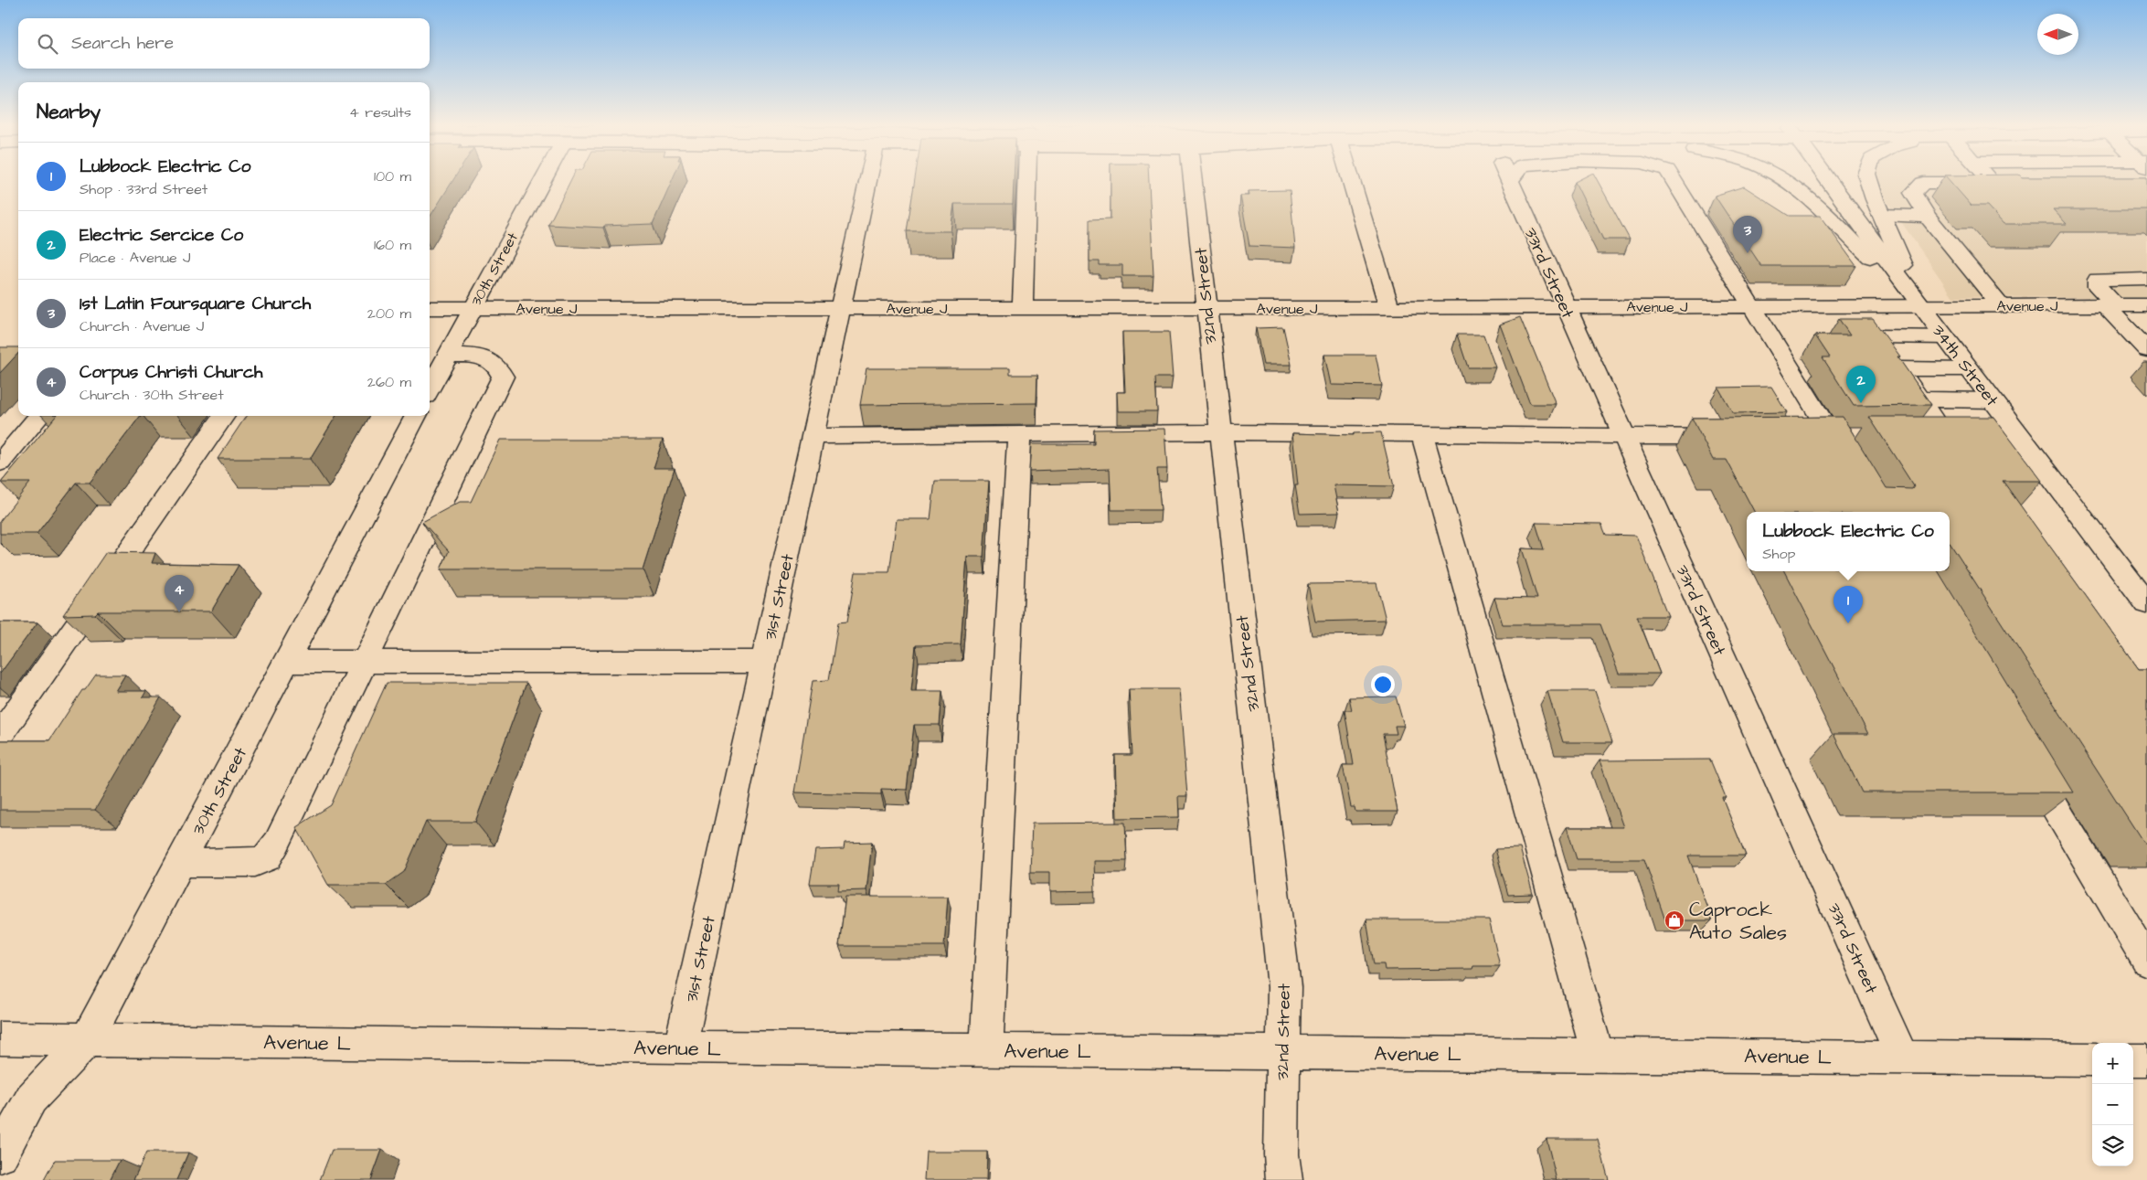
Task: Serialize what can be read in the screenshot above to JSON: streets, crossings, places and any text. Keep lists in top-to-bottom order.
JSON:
{
  "streets": {
    "main road": [
      "30th Street",
      "33rd Street",
      "32nd Street",
      "Avenue J",
      "34th Street",
      "31st Street",
      "Avenue L"
    ]
  },
  "crossings": [
    ["30th Street", "Avenue J"],
    ["30th Street", "Avenue L"],
    ["33rd Street", "Avenue J"],
    ["33rd Street", "Avenue L"],
    ["32nd Street", "Avenue J"],
    ["32nd Street", "Avenue L"],
    ["Avenue J", "34th Street"],
    ["Avenue J", "31st Street"],
    ["31st Street", "Avenue L"]
  ],
  "places": {
    "shop": ["Caprock Auto Sales"]
  },
  "north": "left",
  "page": {
    "search": "Search here",
    "heading": ["Nearby", "4 results"],
    "list": [
      {
        "mark": "1",
        "name": "Lubbock Electric Co",
        "note": "Shop · 33rd Street",
        "value": "100 m"
      },
      {
        "mark": "2",
        "name": "Electric Sercice Co",
        "note": "Place · Avenue J",
        "value": "160 m"
      },
      {
        "mark": "3",
        "name": "1st Latin Foursquare Church",
        "note": "Church · Avenue J",
        "value": "200 m"
      },
      {
        "mark": "4",
        "name": "Corpus Christi Church",
        "note": "Church · 30th Street",
        "value": "260 m"
      }
    ],
    "pins": [
      "3",
      "2",
      "4",
      "1"
    ],
    "popup": ["Lubbock Electric Co", "Shop"],
    "map_buttons": ["+", "−"]
  }
}
